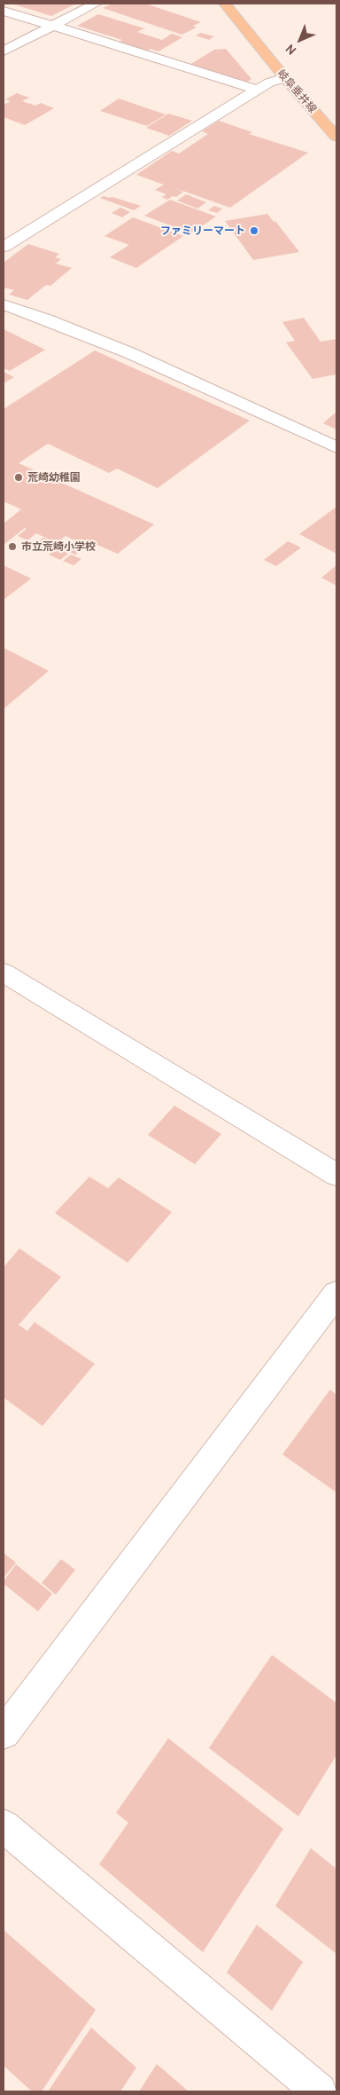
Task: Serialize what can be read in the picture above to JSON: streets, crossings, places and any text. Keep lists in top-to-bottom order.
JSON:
{
  "streets": {
    "main road": ["岐阜垂井線"]
  },
  "places": ["ファミリーマート", "荒崎幼稚園", "市立荒崎小学校"],
  "north": "bottom left"
}
